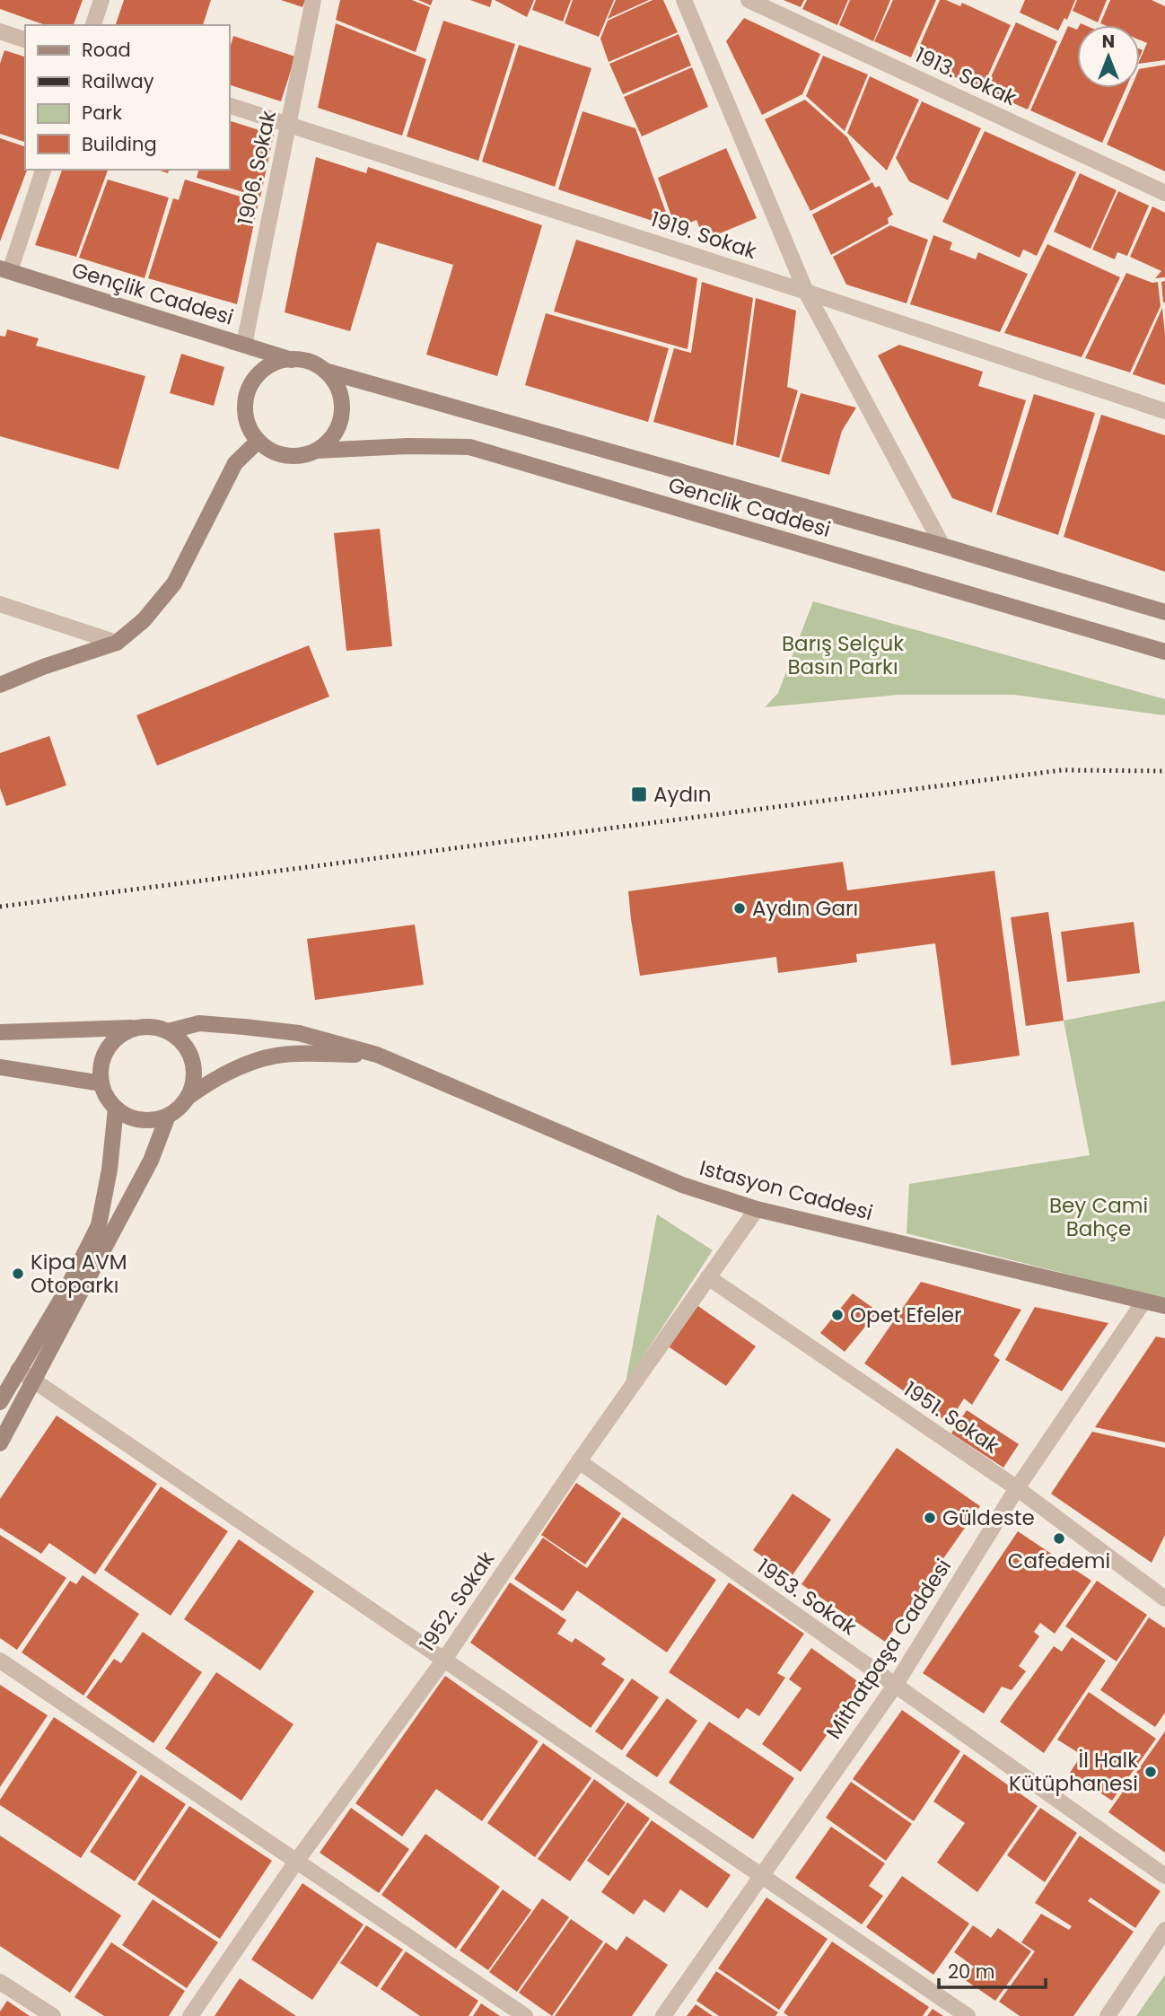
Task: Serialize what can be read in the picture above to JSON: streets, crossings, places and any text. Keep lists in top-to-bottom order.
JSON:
{
  "streets": {
    "street": [
      "1913. Sokak",
      "1906. Sokak",
      "1919. Sokak",
      "Gençlik Caddesi",
      "Genclik Caddesi",
      "Istasyon Caddesi",
      "1951. Sokak",
      "1953. Sokak",
      "1952. Sokak",
      "Mithatpaşa Caddesi"
    ]
  },
  "crossings": [
    ["1906. Sokak", "1919. Sokak"],
    ["1906. Sokak", "Gençlik Caddesi"],
    ["Gençlik Caddesi", "Genclik Caddesi"],
    ["Istasyon Caddesi", "1952. Sokak"],
    ["Istasyon Caddesi", "Mithatpaşa Caddesi"],
    ["1951. Sokak", "1952. Sokak"],
    ["1951. Sokak", "Mithatpaşa Caddesi"],
    ["1953. Sokak", "1952. Sokak"],
    ["1953. Sokak", "Mithatpaşa Caddesi"]
  ],
  "parks": ["Barış Selçuk Basın Parkı", "Bey Cami Bahçe"],
  "places": {
    "transit": ["Aydın"],
    "other": [
      "Aydın Garı",
      "Kipa AVM Otoparkı",
      "Opet Efeler",
      "Güldeste",
      "Cafedemi",
      "İl Halk Kütüphanesi"
    ]
  },
  "legend": [
    "Road",
    "Railway",
    "Park",
    "Building"
  ],
  "scale_bar": "20 m",
  "north": "top"
}
